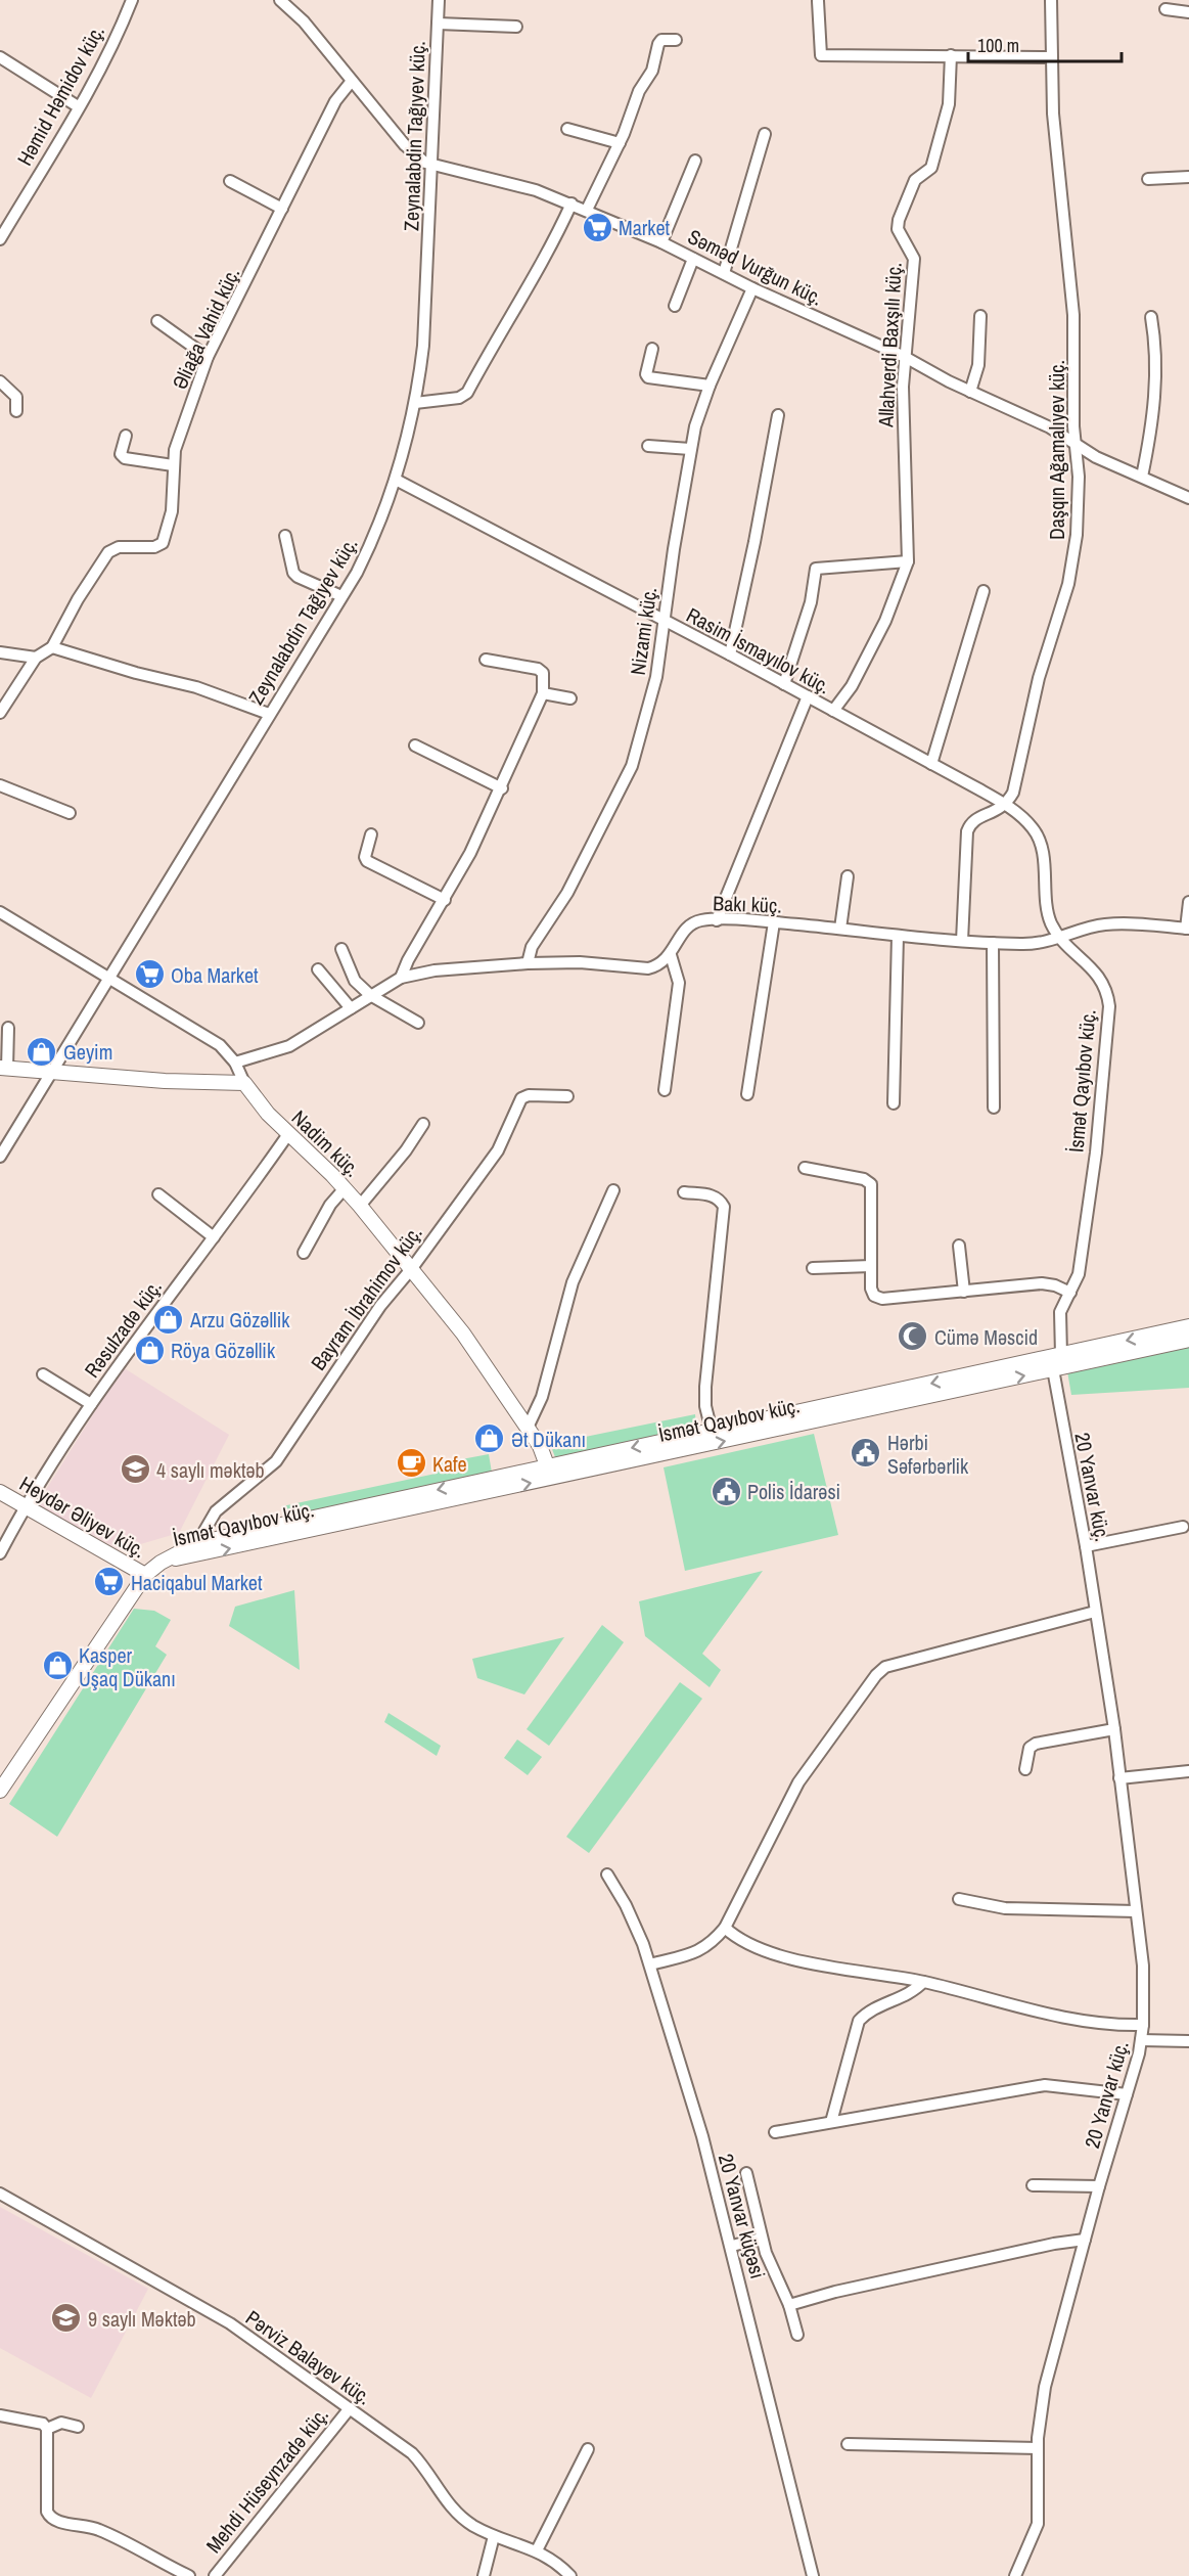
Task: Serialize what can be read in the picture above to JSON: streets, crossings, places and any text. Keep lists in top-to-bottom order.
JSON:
{
  "streets": {
    "main road": ["İsmət Qayıbov küç.", "Nadim küç.", "Heydər Əliyev küç."],
    "street": [
      "Həmid Həmidov küç.",
      "Zeynalabdin Tağıyev küç.",
      "Səməd Vurğun küç.",
      "Əliağa Vahid küç.",
      "Allahverdi Baxşılı küç.",
      "Daşqın Ağamalıyev küç.",
      "Nizami küç.",
      "Rasim İsmayılov küç.",
      "Bakı küç.",
      "Bayram İbrahimov küç.",
      "Rəsulzadə küç.",
      "20 Yanvar küç.",
      "20 Yanvar küçəsi",
      "Pərviz Balayev küç.",
      "Mehdi Hüseynzadə küç."
    ]
  },
  "crossings": [
    ["Zeynalabdin Tağıyev küç.", "Səməd Vurğun küç."],
    ["Zeynalabdin Tağıyev küç.", "Rasim İsmayılov küç."],
    ["Zeynalabdin Tağıyev küç.", "Nadim küç."],
    ["Səməd Vurğun küç.", "Əliağa Vahid küç."],
    ["Səməd Vurğun küç.", "Allahverdi Baxşılı küç."],
    ["Səməd Vurğun küç.", "Daşqın Ağamalıyev küç."],
    ["Səməd Vurğun küç.", "Nizami küç."],
    ["Allahverdi Baxşılı küç.", "Rasim İsmayılov küç."],
    ["Daşqın Ağamalıyev küç.", "Rasim İsmayılov küç."],
    ["Daşqın Ağamalıyev küç.", "İsmət Qayıbov küç."],
    ["Nizami küç.", "Rasim İsmayılov küç."],
    ["Rasim İsmayılov küç.", "İsmət Qayıbov küç."],
    ["Bakı küç.", "İsmət Qayıbov küç."],
    ["İsmət Qayıbov küç.", "Nadim küç."],
    ["İsmət Qayıbov küç.", "Bayram İbrahimov küç."],
    ["İsmət Qayıbov küç.", "20 Yanvar küç."],
    ["Nadim küç.", "Bayram İbrahimov küç."],
    ["Nadim küç.", "Rəsulzadə küç."],
    ["Rəsulzadə küç.", "Heydər Əliyev küç."],
    ["Pərviz Balayev küç.", "Mehdi Hüseynzadə küç."]
  ],
  "places": {
    "supermarket": ["Market", "Oba Market", "Haciqabul Market"],
    "shop": [
      "Geyim",
      "Arzu Gözəllik",
      "Röya Gözəllik",
      "Ət Dükanı",
      "Kasper Uşaq Dükanı"
    ],
    "mosque": ["Cümə Məscid"],
    "public building": ["Hərbi Səfərbərlik", "Polis İdarəsi"],
    "cafe": ["Kafe"],
    "school or university": ["4 saylı məktəb", "9 saylı Məktəb"]
  },
  "scale_bar": "100 m"
}
